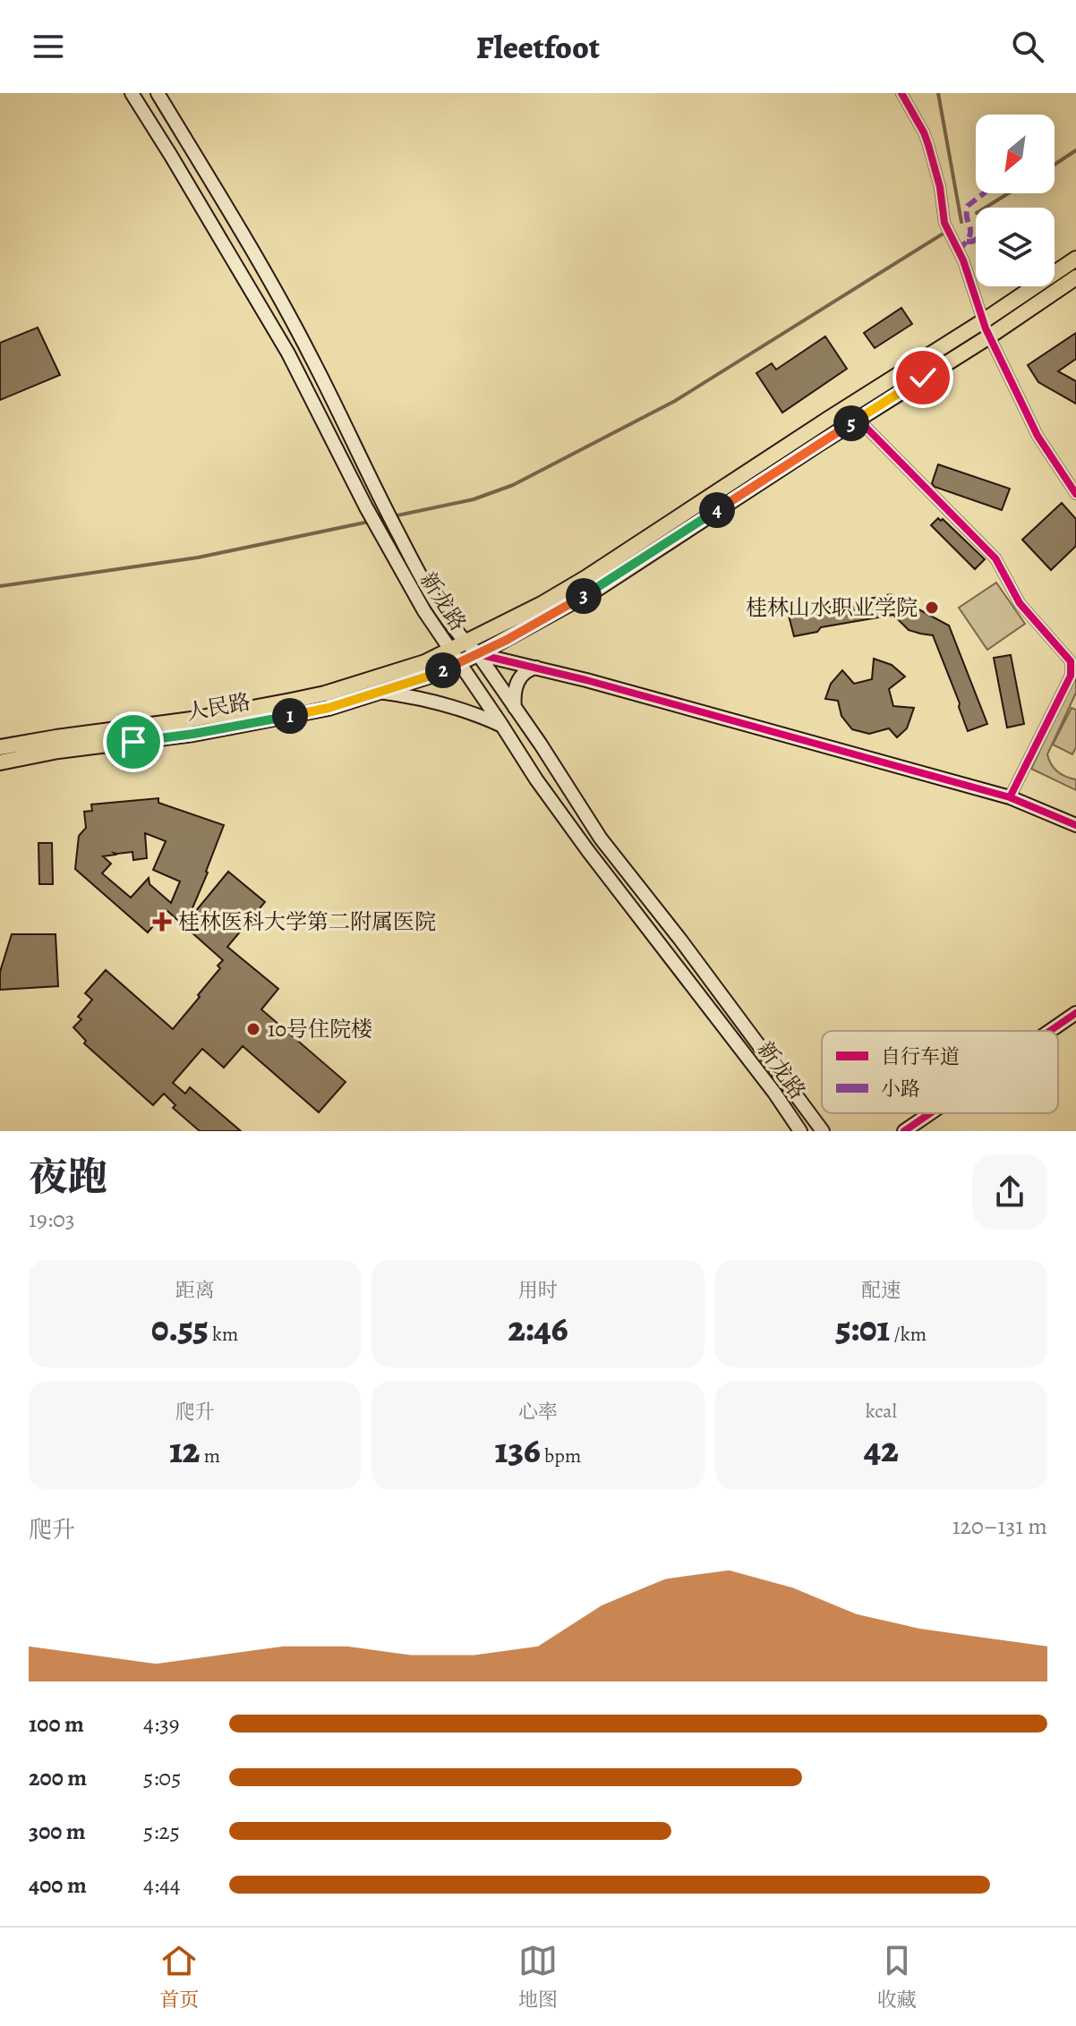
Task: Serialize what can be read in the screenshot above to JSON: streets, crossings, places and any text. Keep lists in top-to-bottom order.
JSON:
{
  "streets": {
    "main road": ["新龙路", "人民路"]
  },
  "crossings": [
    ["新龙路", "人民路"]
  ],
  "places": {
    "other": ["桂林山水职业学院", "10号住院楼"],
    "health": ["桂林医科大学第二附属医院"]
  },
  "legend": ["自行车道", "小路"],
  "north": "bottom left",
  "page": {
    "header": "Fleetfoot",
    "pins": [
      "5",
      "4",
      "3",
      "2",
      "1"
    ],
    "heading": ["夜跑", "19:03"],
    "stats": [
      ["距离", "0.55 km"],
      ["用时", "2:46"],
      ["配速", "5:01 /km"],
      ["爬升", "12 m"],
      ["心率", "136 bpm"],
      ["kcal", "42"]
    ],
    "chart": ["爬升", "120–131 m"],
    "list": [
      {
        "name": "100 m",
        "note": "4:39"
      },
      {
        "name": "200 m",
        "note": "5:05"
      },
      {
        "name": "300 m",
        "note": "5:25"
      },
      {
        "name": "400 m",
        "note": "4:44"
      }
    ],
    "tabs": ["首页", "地图", "收藏"]
  }
}
